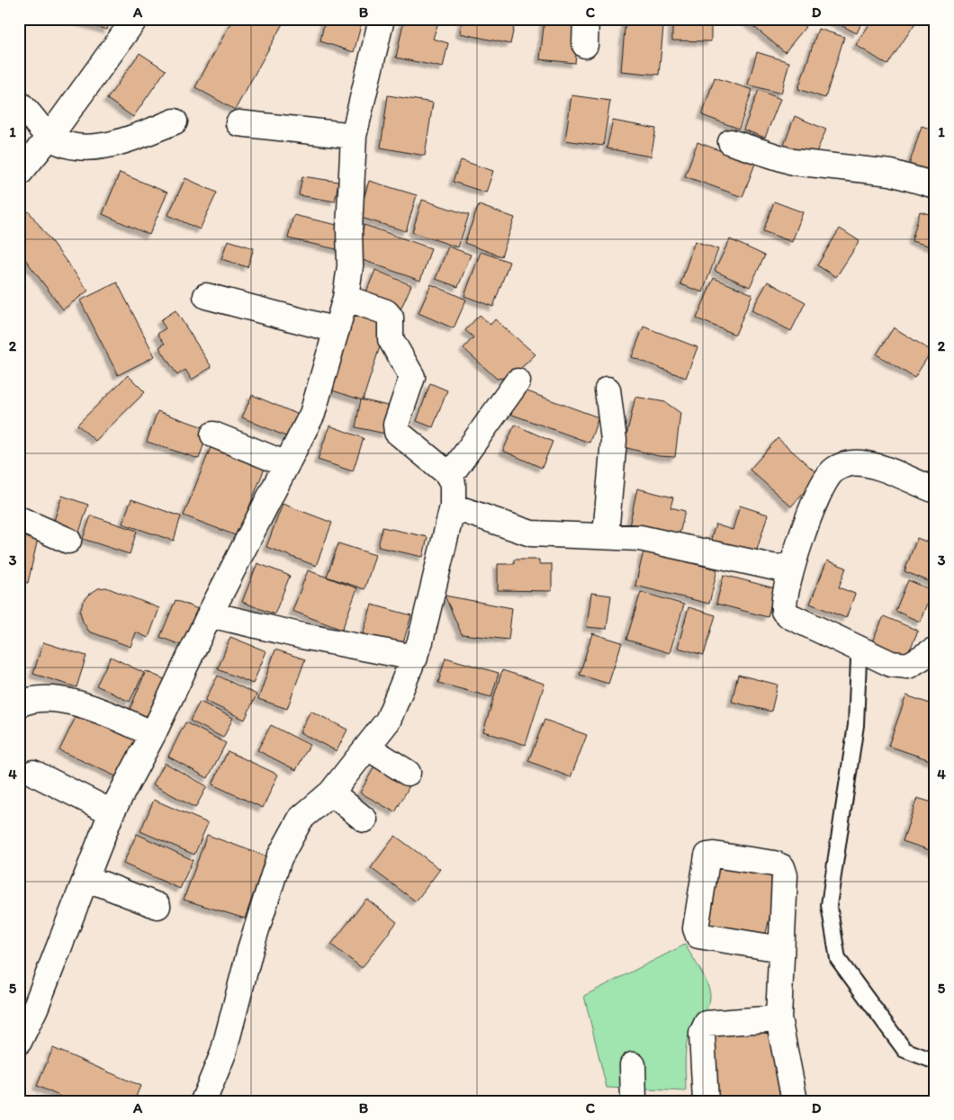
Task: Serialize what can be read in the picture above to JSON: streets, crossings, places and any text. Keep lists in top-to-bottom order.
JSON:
{
  "grid": {
    "columns": [
      "A",
      "B",
      "C",
      "D"
    ],
    "rows": [
      "1",
      "2",
      "3",
      "4",
      "5"
    ]
  }
}
